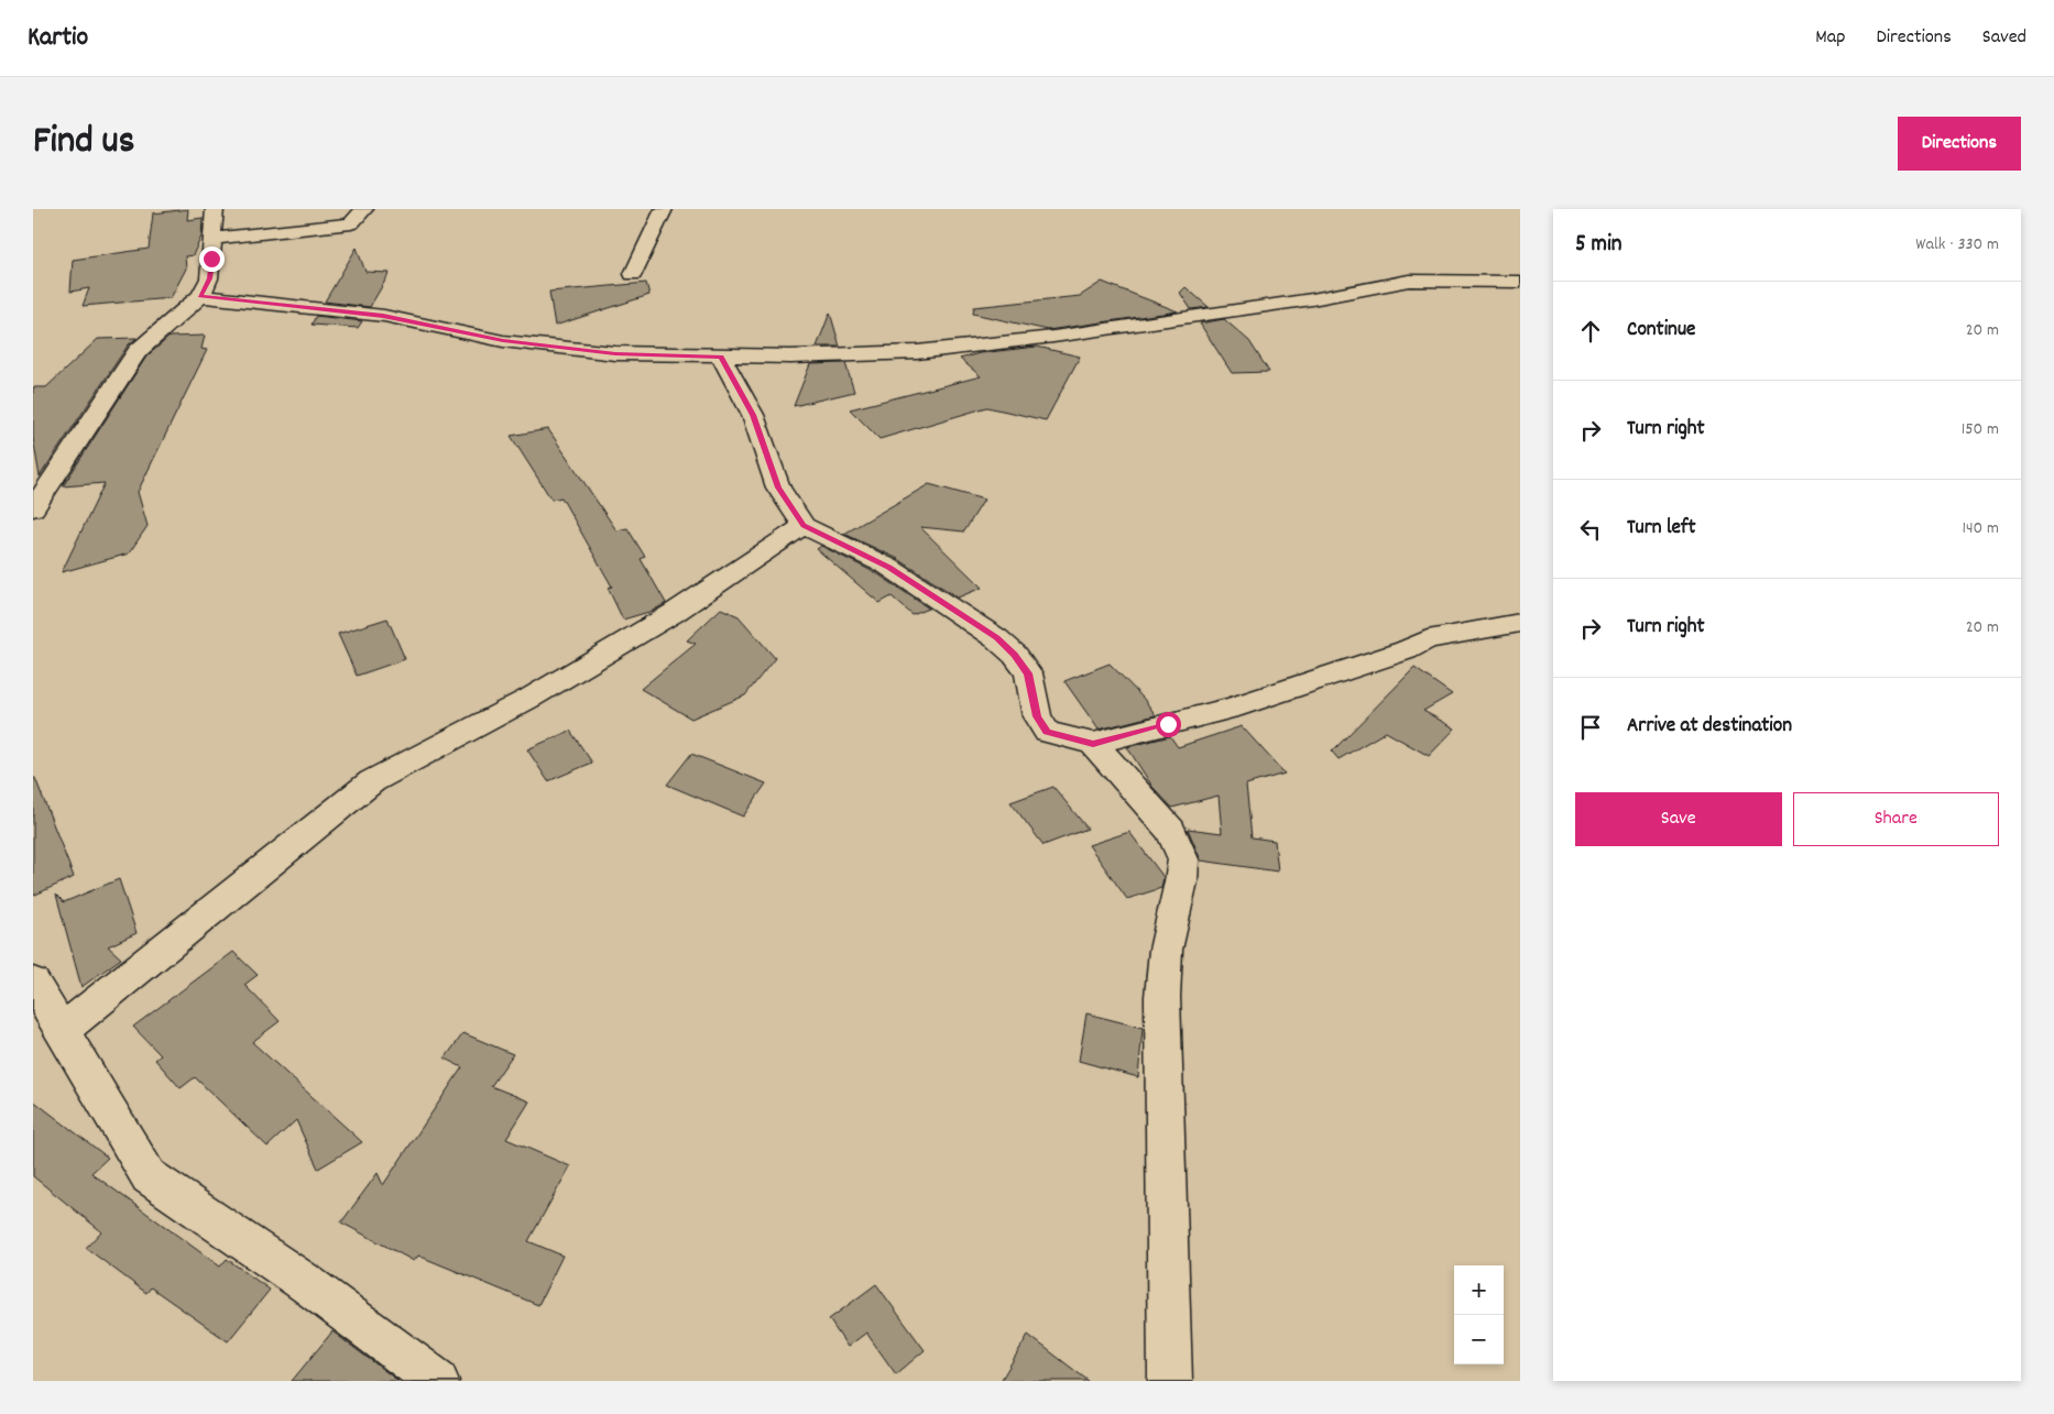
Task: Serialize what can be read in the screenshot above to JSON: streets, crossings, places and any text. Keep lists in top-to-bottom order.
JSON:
{
  "page": {
    "header": "Kartio",
    "nav": ["Map", "Directions", "Saved"],
    "title": "Find us",
    "buttons": [
      "Directions",
      ["Save", "Share"]
    ],
    "heading": ["5 min", "Walk · 330 m"],
    "list": [
      ["Continue", "20 m"],
      ["Turn right", "150 m"],
      ["Turn left", "140 m"],
      ["Turn right", "20 m"],
      "Arrive at destination"
    ],
    "map_buttons": ["+", "−"]
  }
}
